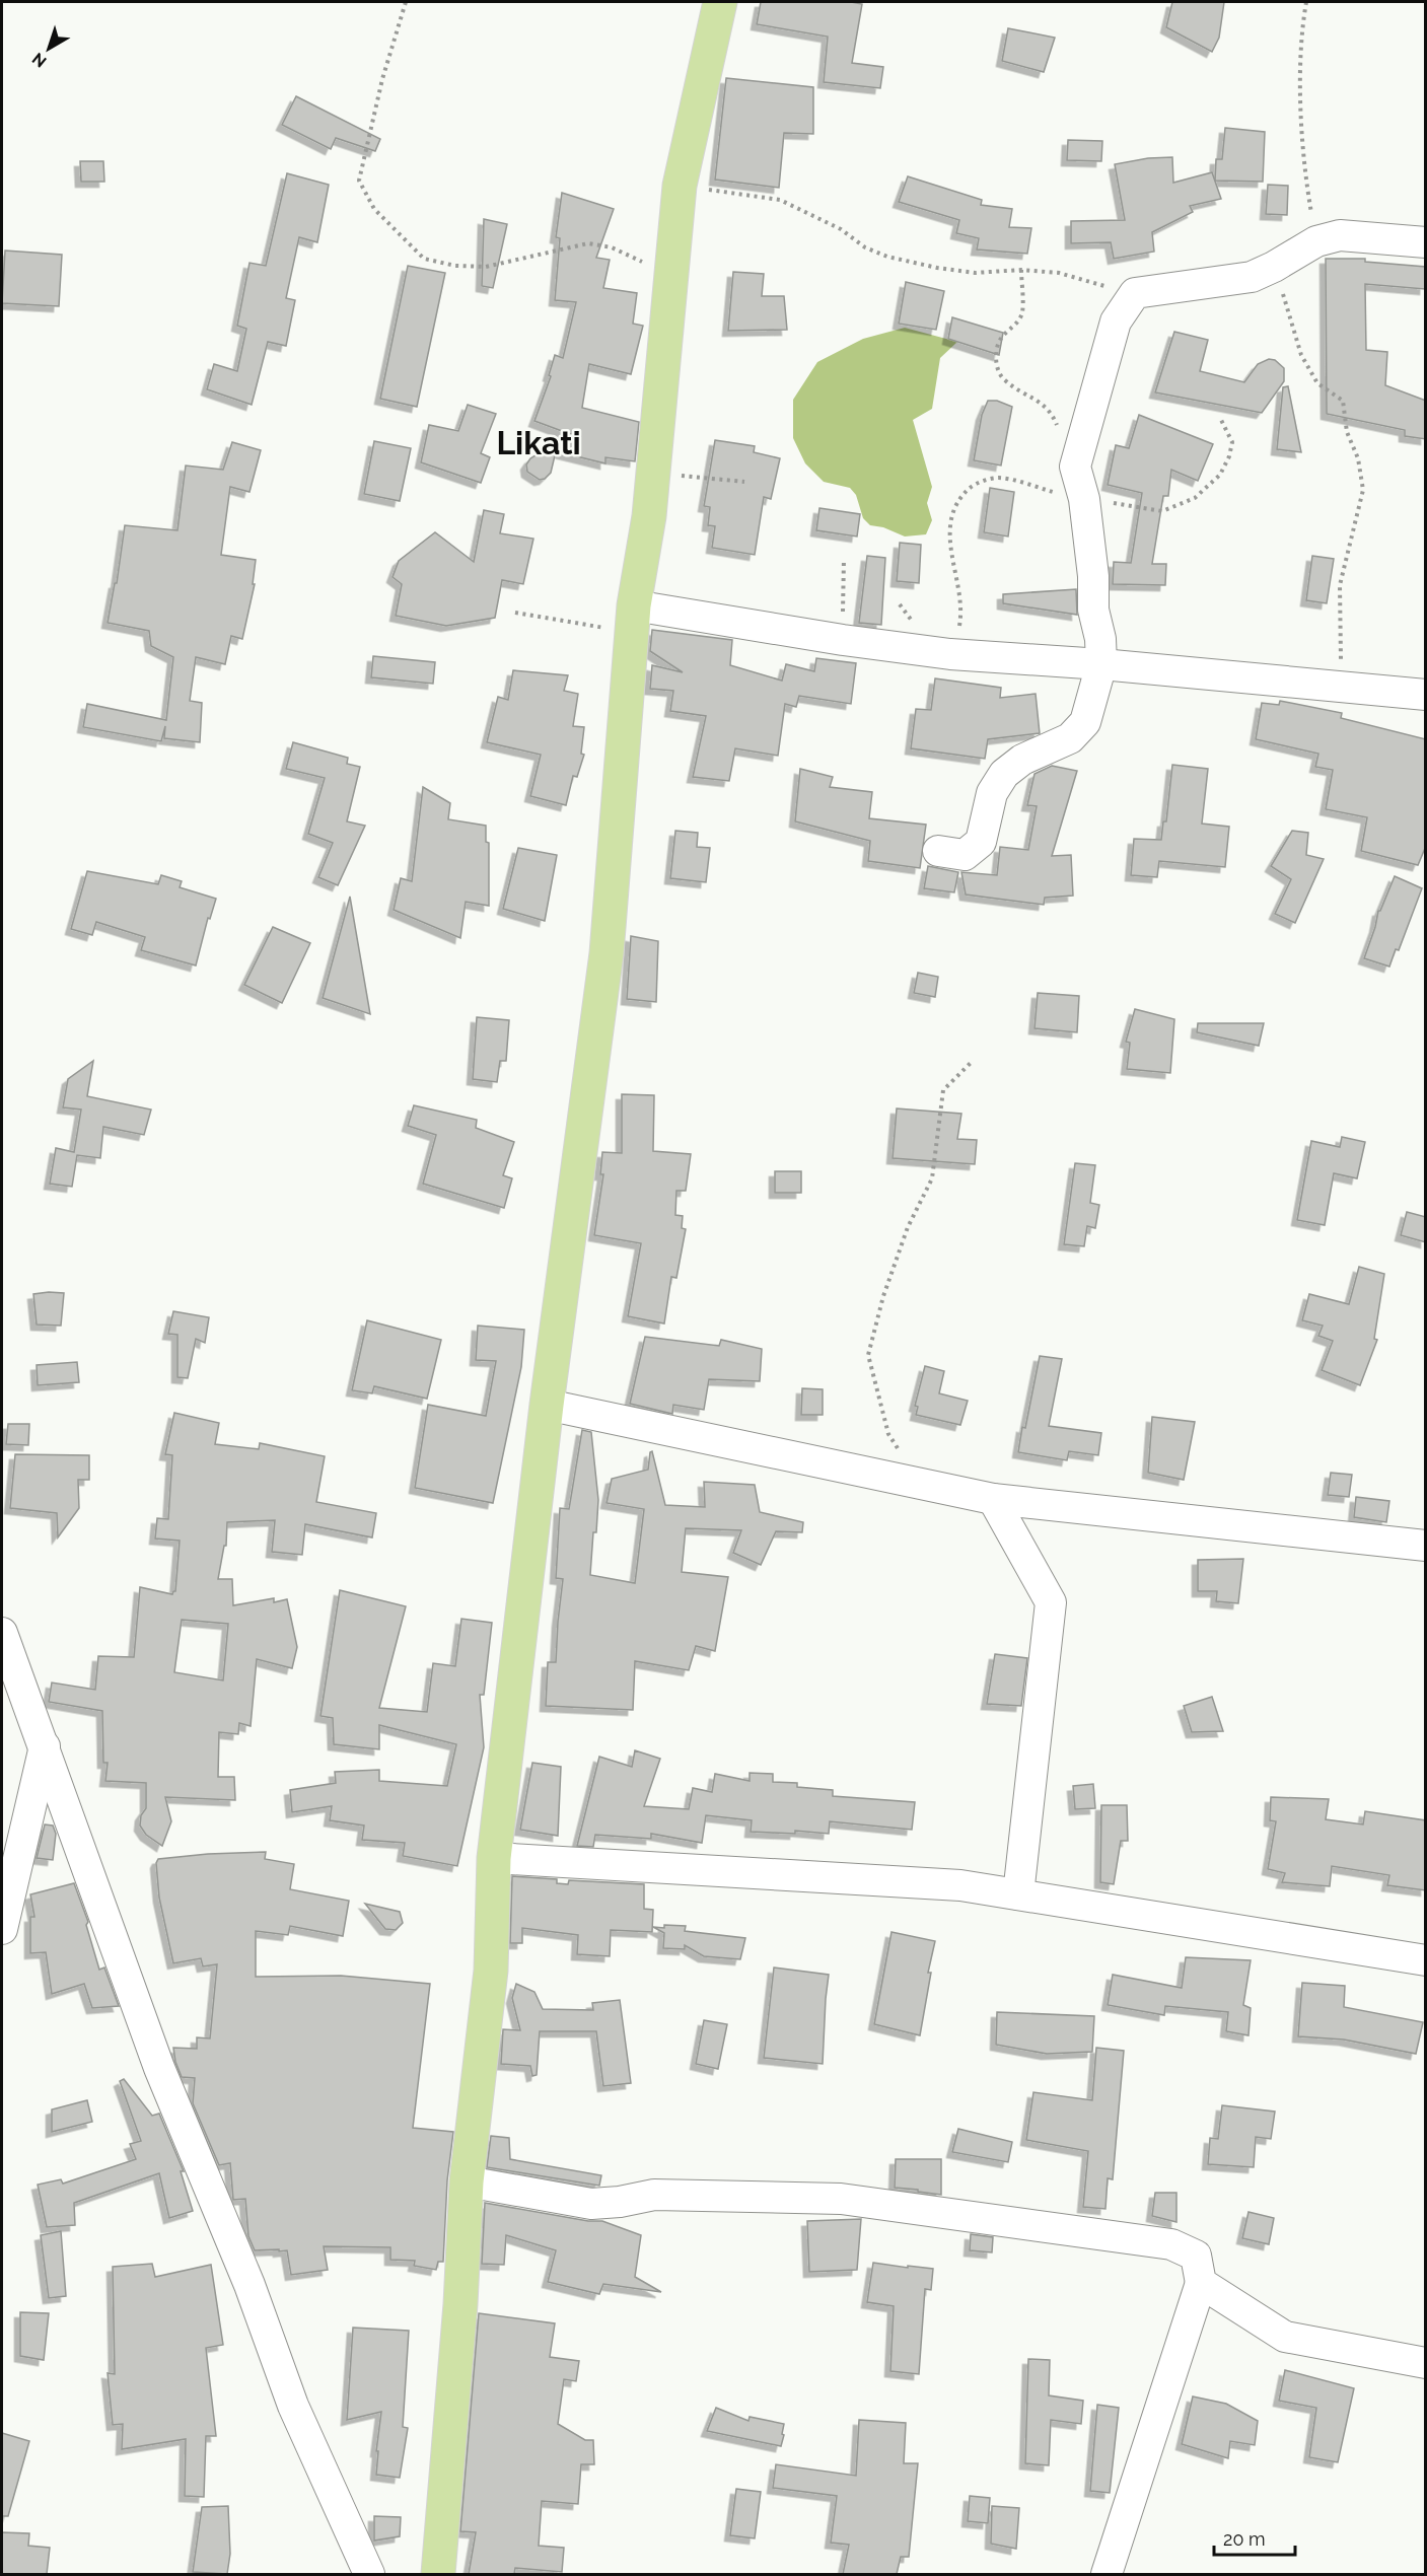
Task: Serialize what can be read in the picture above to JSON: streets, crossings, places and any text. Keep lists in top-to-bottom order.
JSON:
{
  "districts": ["Likati"],
  "scale_bar": "20 m",
  "north": "bottom left"
}
